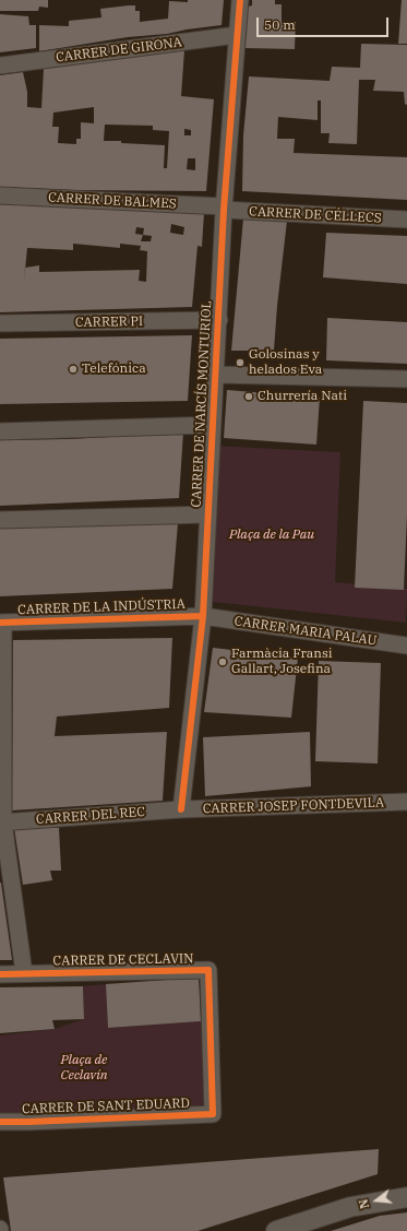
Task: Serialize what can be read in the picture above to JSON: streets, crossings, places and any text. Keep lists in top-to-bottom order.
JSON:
{
  "streets": {
    "street": [
      "CARRER DE GIRONA",
      "CARRER DE BALMES",
      "CARRER DE CÉLLECS",
      "CARRER PI",
      "CARRER DE NARCÍS MONTURIOL",
      "CARRER DE LA INDÚSTRIA",
      "CARRER MARIA PALAU",
      "CARRER JOSEP FONTDEVILA",
      "CARRER DEL REC",
      "CARRER DE CECLAVIN",
      "CARRER DE SANT EDUARD"
    ]
  },
  "crossings": [
    ["CARRER DE GIRONA", "CARRER DE NARCÍS MONTURIOL"],
    ["CARRER DE BALMES", "CARRER DE CÉLLECS"],
    ["CARRER DE BALMES", "CARRER DE NARCÍS MONTURIOL"],
    ["CARRER DE CÉLLECS", "CARRER DE NARCÍS MONTURIOL"],
    ["CARRER PI", "CARRER DE NARCÍS MONTURIOL"],
    ["CARRER DE NARCÍS MONTURIOL", "CARRER DE LA INDÚSTRIA"],
    ["CARRER DE NARCÍS MONTURIOL", "CARRER MARIA PALAU"],
    ["CARRER DE NARCÍS MONTURIOL", "CARRER JOSEP FONTDEVILA"],
    ["CARRER DE NARCÍS MONTURIOL", "CARRER DEL REC"],
    ["CARRER DE LA INDÚSTRIA", "CARRER MARIA PALAU"],
    ["CARRER JOSEP FONTDEVILA", "CARRER DEL REC"],
    ["CARRER DE CECLAVIN", "CARRER DE SANT EDUARD"]
  ],
  "parks": ["Plaça de la Pau", "Plaça de Ceclavín"],
  "places": [
    "Golosinas y helados Eva",
    "Telefónica",
    "Churrería Nati",
    "Farmàcia Fransi Gallart, Josefina"
  ],
  "scale_bar": "50 m",
  "north": "left"
}
